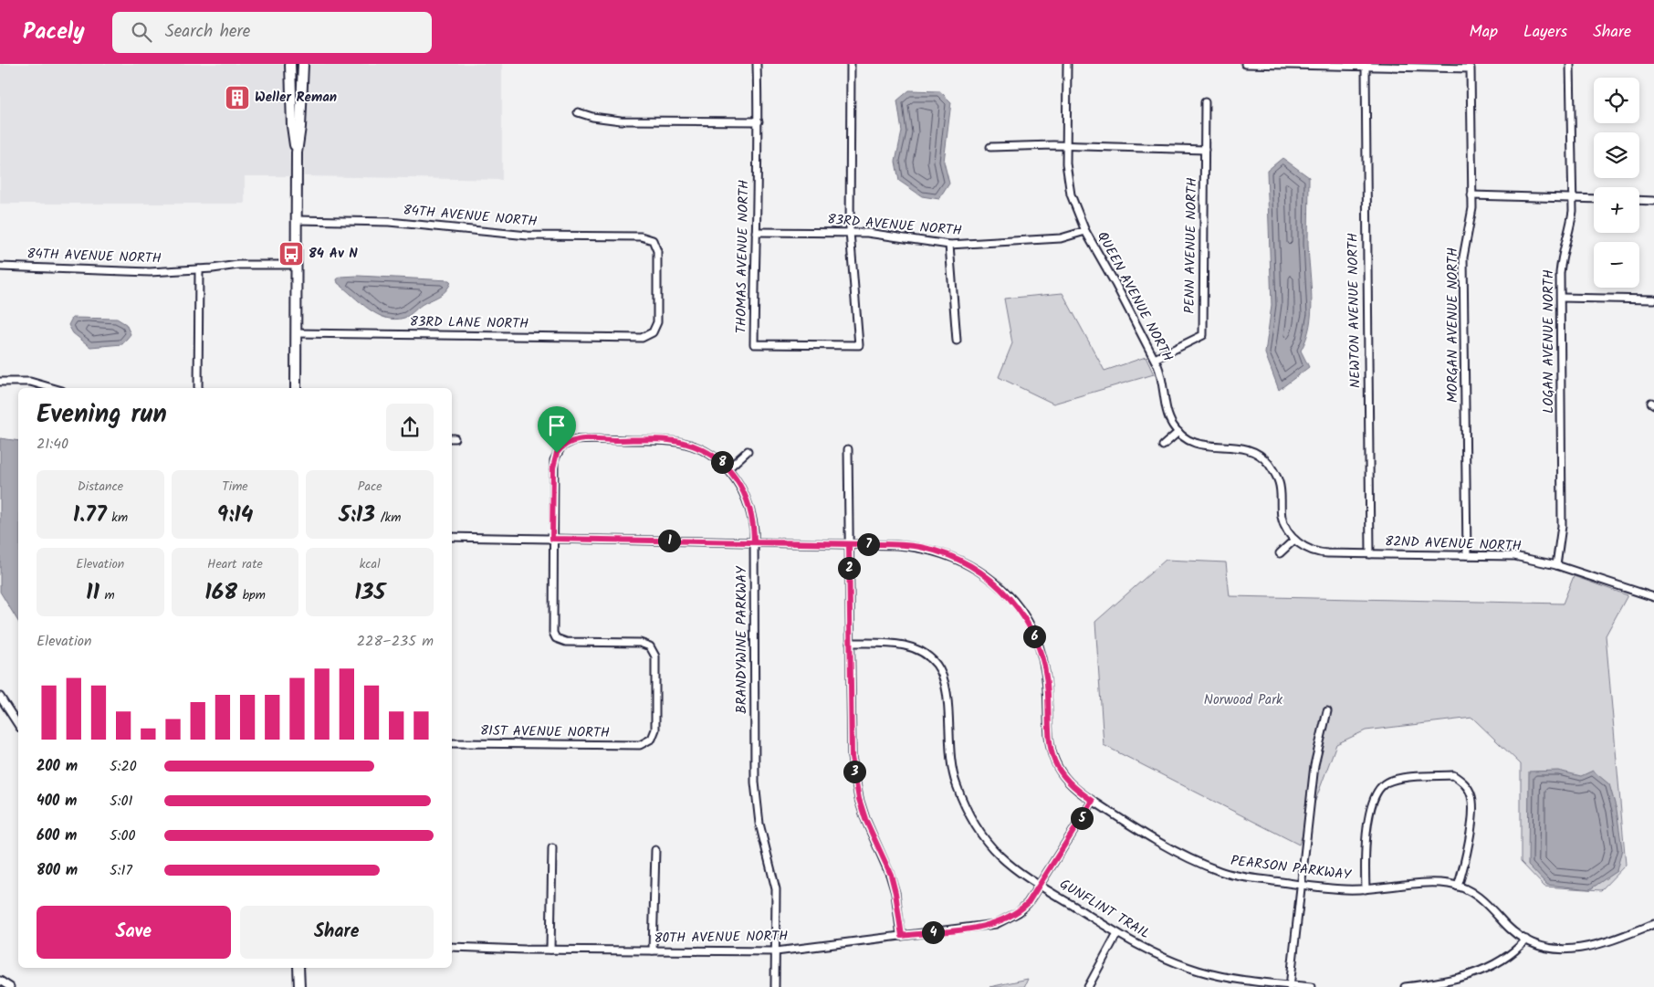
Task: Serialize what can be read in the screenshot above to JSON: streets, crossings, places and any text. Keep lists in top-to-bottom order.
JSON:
{
  "streets": {
    "street": [
      "84TH AVENUE NORTH",
      "83RD AVENUE NORTH",
      "PENN AVENUE NORTH",
      "THOMAS AVENUE NORTH",
      "QUEEN AVENUE NORTH",
      "NEWTON AVENUE NORTH",
      "83RD LANE NORTH",
      "MORGAN AVENUE NORTH",
      "LOGAN AVENUE NORTH",
      "82ND AVENUE NORTH",
      "BRANDYWINE PARKWAY",
      "81ST AVENUE NORTH",
      "PEARSON PARKWAY",
      "GUNFLINT TRAIL",
      "80TH AVENUE NORTH"
    ]
  },
  "crossings": [
    ["84TH AVENUE NORTH", "83RD LANE NORTH"],
    ["83RD AVENUE NORTH", "THOMAS AVENUE NORTH"],
    ["83RD AVENUE NORTH", "QUEEN AVENUE NORTH"],
    ["PENN AVENUE NORTH", "QUEEN AVENUE NORTH"],
    ["QUEEN AVENUE NORTH", "82ND AVENUE NORTH"],
    ["NEWTON AVENUE NORTH", "MORGAN AVENUE NORTH"],
    ["NEWTON AVENUE NORTH", "82ND AVENUE NORTH"],
    ["MORGAN AVENUE NORTH", "82ND AVENUE NORTH"],
    ["LOGAN AVENUE NORTH", "82ND AVENUE NORTH"],
    ["BRANDYWINE PARKWAY", "81ST AVENUE NORTH"],
    ["BRANDYWINE PARKWAY", "PEARSON PARKWAY"],
    ["BRANDYWINE PARKWAY", "80TH AVENUE NORTH"],
    ["81ST AVENUE NORTH", "PEARSON PARKWAY"],
    ["PEARSON PARKWAY", "80TH AVENUE NORTH"],
    ["GUNFLINT TRAIL", "80TH AVENUE NORTH"]
  ],
  "parks": ["Norwood Park"],
  "places": {
    "building": ["Weller Reman"],
    "bus stop": ["84 Av N"]
  },
  "page": {
    "header": "Pacely",
    "search": "Search here",
    "nav": ["Map", "Layers", "Share"],
    "map_buttons": ["+", "−"],
    "heading": ["Evening run", "21:40"],
    "pins": [
      "8",
      "1",
      "7",
      "2",
      "6",
      "3",
      "5",
      "4"
    ],
    "stats": [
      ["Distance", "1.77 km"],
      ["Time", "9:14"],
      ["Pace", "5:13 /km"],
      ["Elevation", "11 m"],
      ["Heart rate", "168 bpm"],
      ["kcal", "135"]
    ],
    "chart": ["Elevation", "228–235 m"],
    "list": [
      {
        "name": "200 m",
        "note": "5:20"
      },
      {
        "name": "400 m",
        "note": "5:01"
      },
      {
        "name": "600 m",
        "note": "5:00"
      },
      {
        "name": "800 m",
        "note": "5:17"
      }
    ],
    "buttons": ["Save", "Share"]
  }
}
